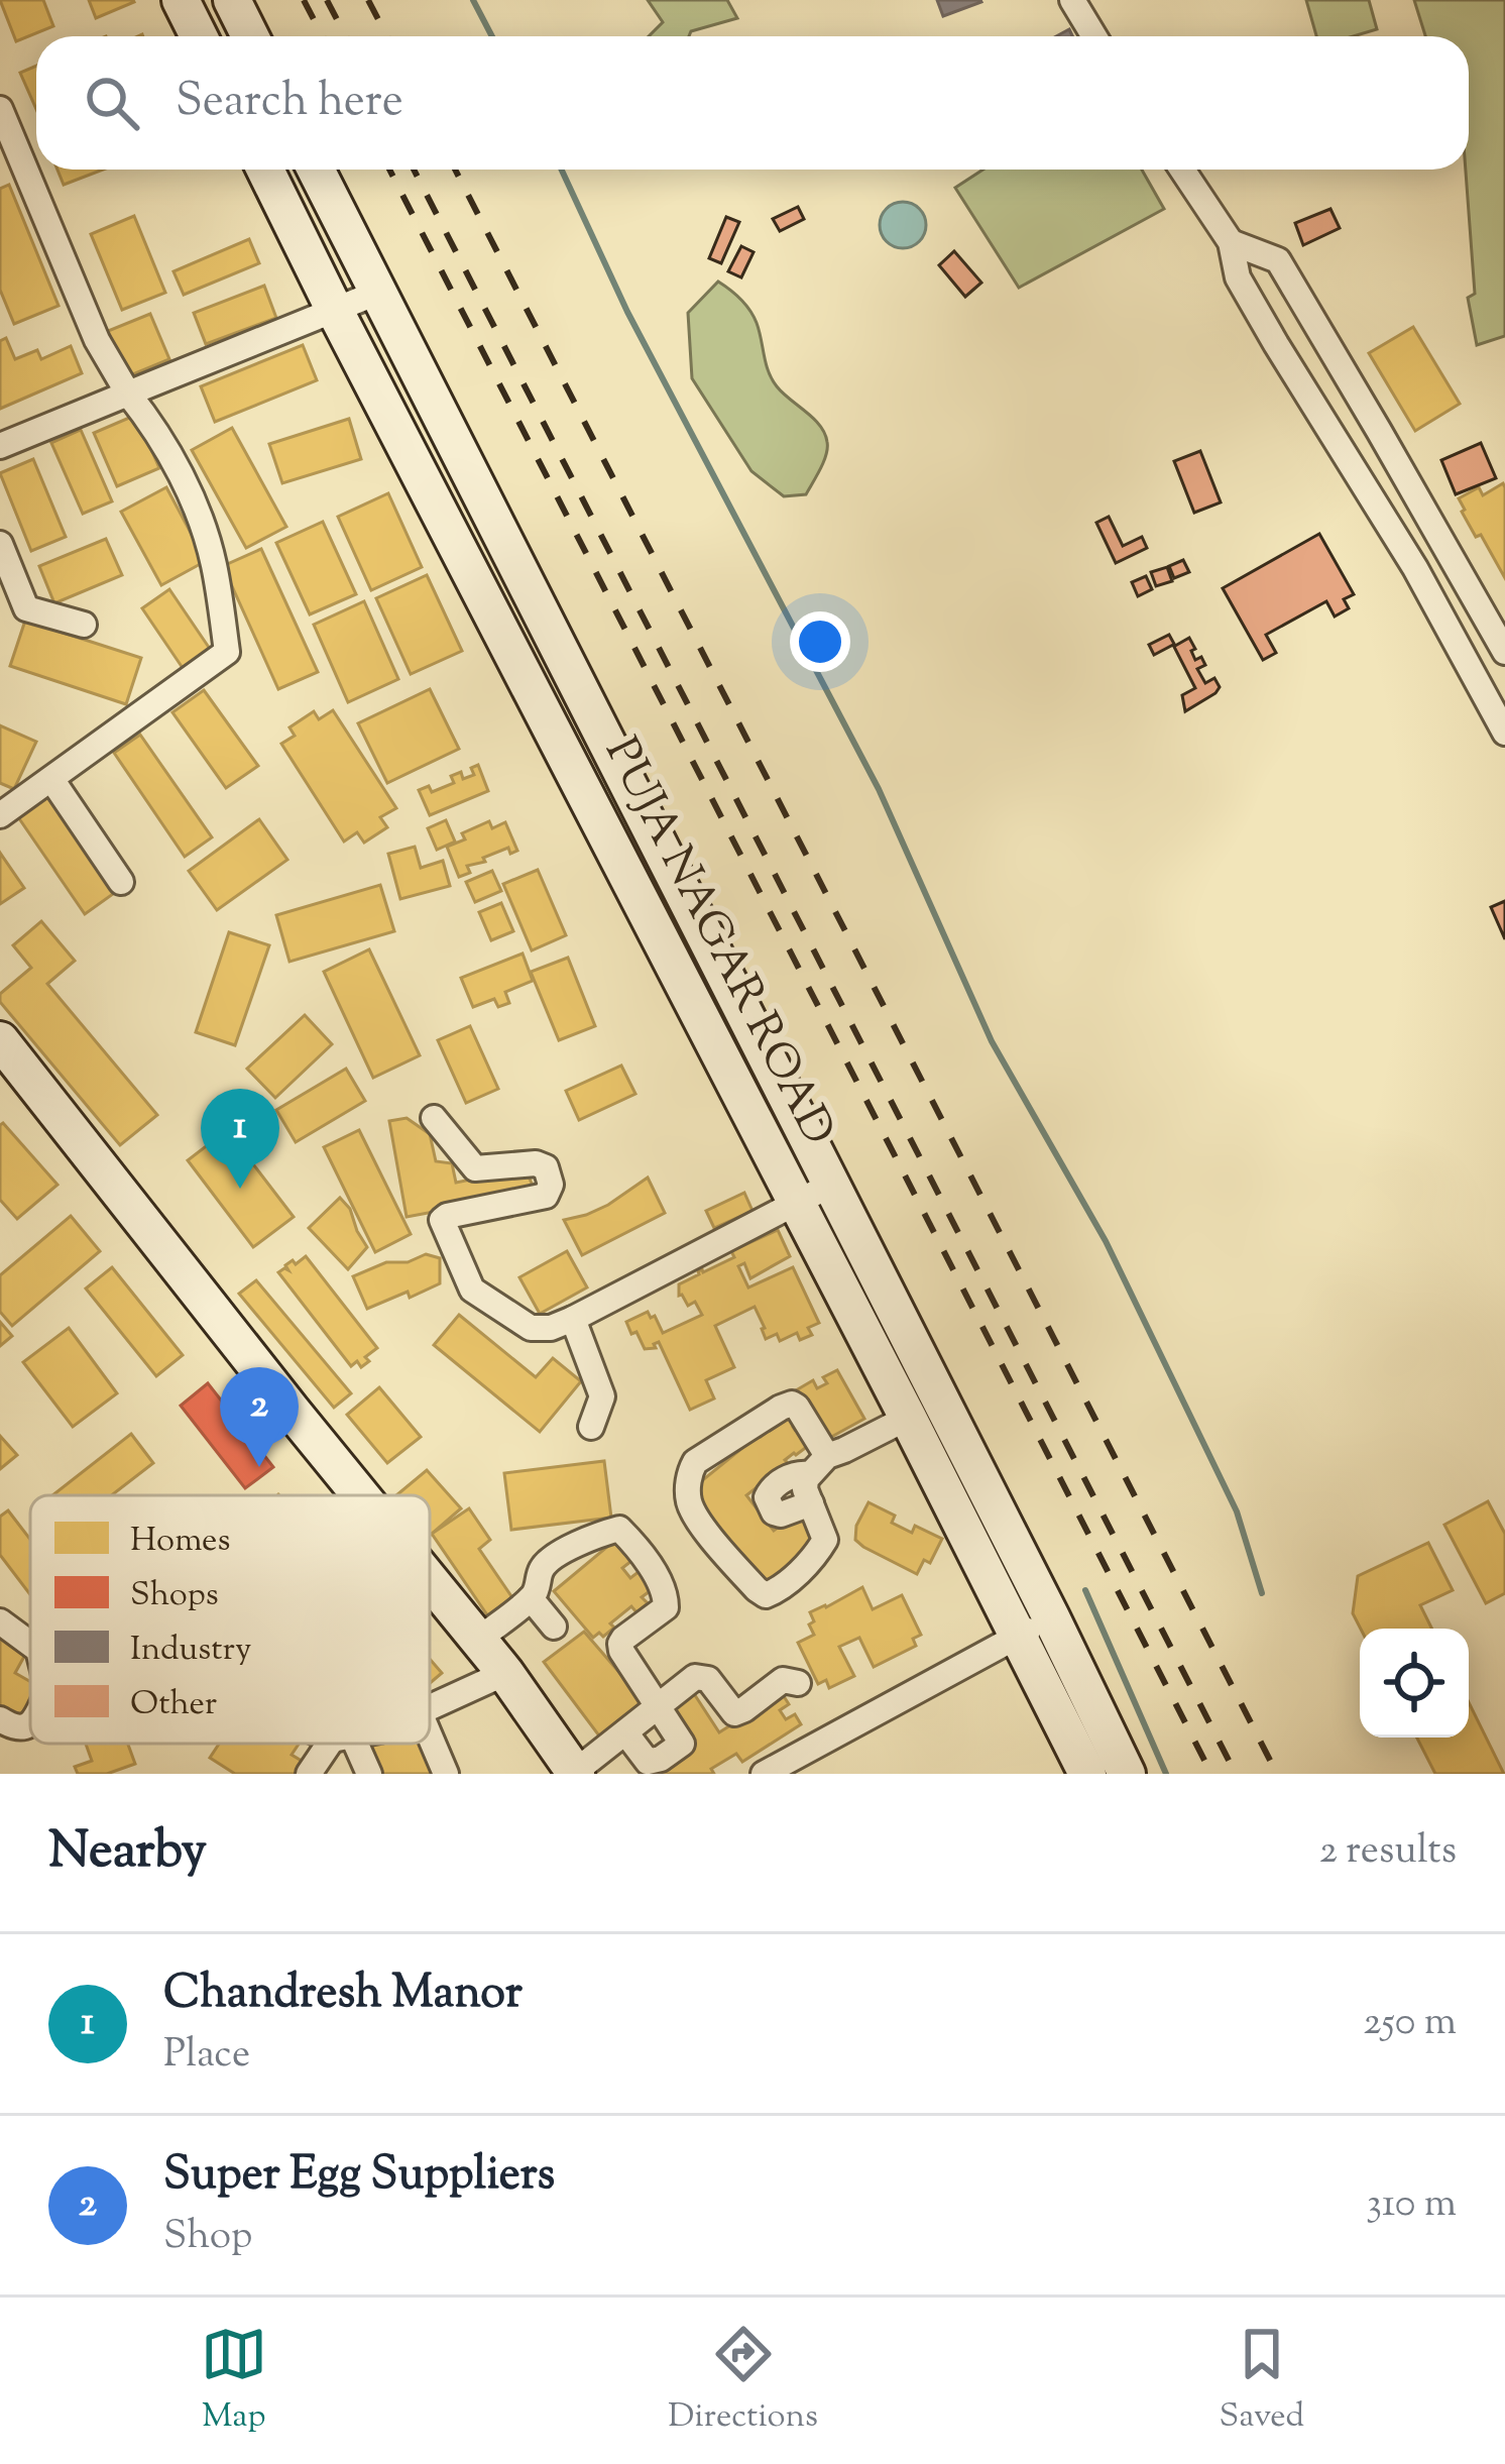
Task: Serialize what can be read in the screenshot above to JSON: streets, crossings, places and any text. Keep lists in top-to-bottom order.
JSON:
{
  "streets": {
    "street": ["PUJA NAGAR ROAD"]
  },
  "legend": [
    "Homes",
    "Shops",
    "Industry",
    "Other"
  ],
  "page": {
    "search": "Search here",
    "pins": ["1", "2"],
    "heading": ["Nearby", "2 results"],
    "list": [
      {
        "mark": "1",
        "name": "Chandresh Manor",
        "note": "Place",
        "value": "250 m"
      },
      {
        "mark": "2",
        "name": "Super Egg Suppliers",
        "note": "Shop",
        "value": "310 m"
      }
    ],
    "nav": ["Map", "Directions", "Saved"]
  }
}
